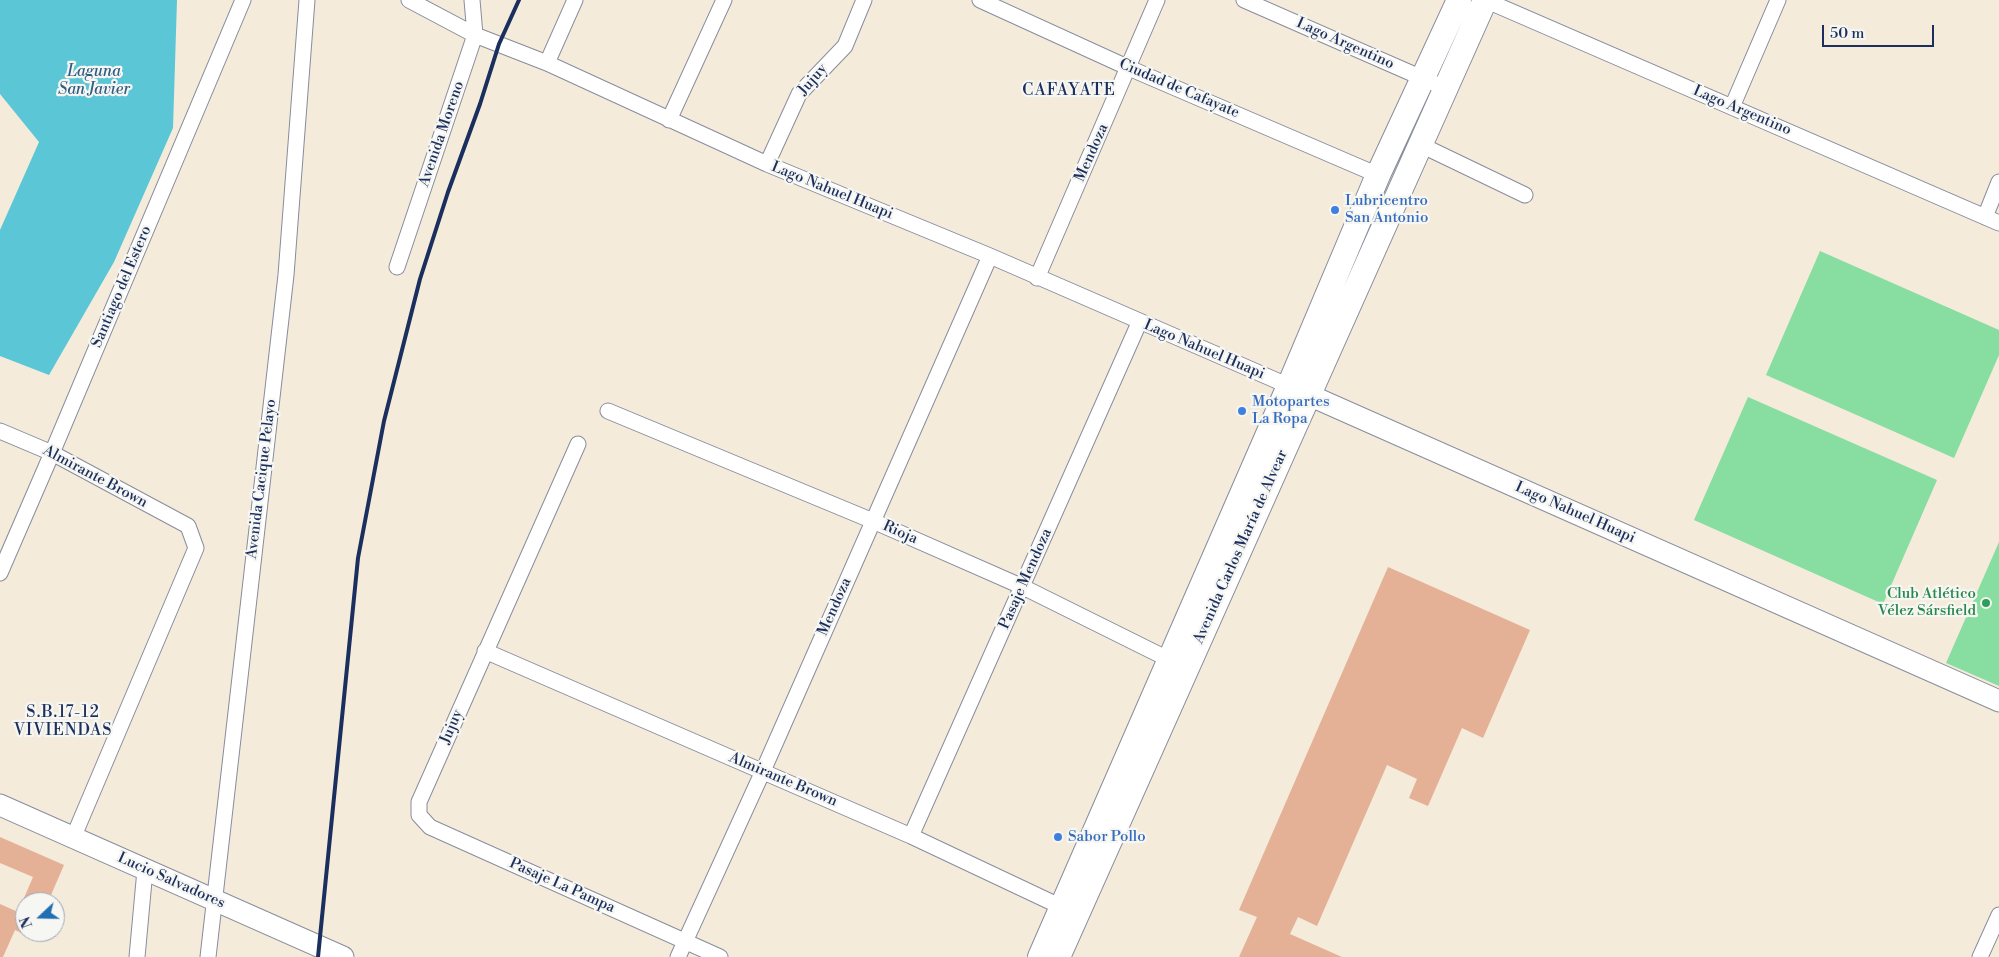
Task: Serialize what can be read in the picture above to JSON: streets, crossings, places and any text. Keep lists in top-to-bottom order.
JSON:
{
  "streets": {
    "main road": ["Lago Nahuel Huapi", "Avenida Carlos María de Alvear", "Lucio Salvadores"],
    "street": [
      "Lago Argentino",
      "Jujuy",
      "Ciudad de Cafayate",
      "Avenida Moreno",
      "Mendoza",
      "Santiago del Estero",
      "Almirante Brown",
      "Avenida Cacique Pelayo",
      "Rioja",
      "Pasaje Mendoza",
      "Pasaje La Pampa"
    ]
  },
  "crossings": [
    ["Lago Argentino", "Avenida Carlos María de Alvear"],
    ["Jujuy", "Lago Nahuel Huapi"],
    ["Jujuy", "Almirante Brown"],
    ["Jujuy", "Pasaje La Pampa"],
    ["Ciudad de Cafayate", "Mendoza"],
    ["Ciudad de Cafayate", "Avenida Carlos María de Alvear"],
    ["Avenida Moreno", "Lago Nahuel Huapi"],
    ["Mendoza", "Lago Nahuel Huapi"],
    ["Mendoza", "Almirante Brown"],
    ["Mendoza", "Rioja"],
    ["Mendoza", "Pasaje La Pampa"],
    ["Lago Nahuel Huapi", "Avenida Carlos María de Alvear"],
    ["Lago Nahuel Huapi", "Pasaje Mendoza"],
    ["Santiago del Estero", "Almirante Brown"],
    ["Almirante Brown", "Avenida Carlos María de Alvear"],
    ["Almirante Brown", "Pasaje Mendoza"],
    ["Almirante Brown", "Lucio Salvadores"],
    ["Avenida Cacique Pelayo", "Lucio Salvadores"],
    ["Rioja", "Avenida Carlos María de Alvear"],
    ["Rioja", "Pasaje Mendoza"]
  ],
  "districts": ["CAFAYATE", "S.B.17-12 VIVIENDAS"],
  "water": ["Laguna San Javier"],
  "places": [
    "Lubricentro San Antonio",
    "Motopartes La Ropa",
    "Club Atlético Vélez Sársfield",
    "Sabor Pollo"
  ],
  "scale_bar": "50 m",
  "north": "left"
}
